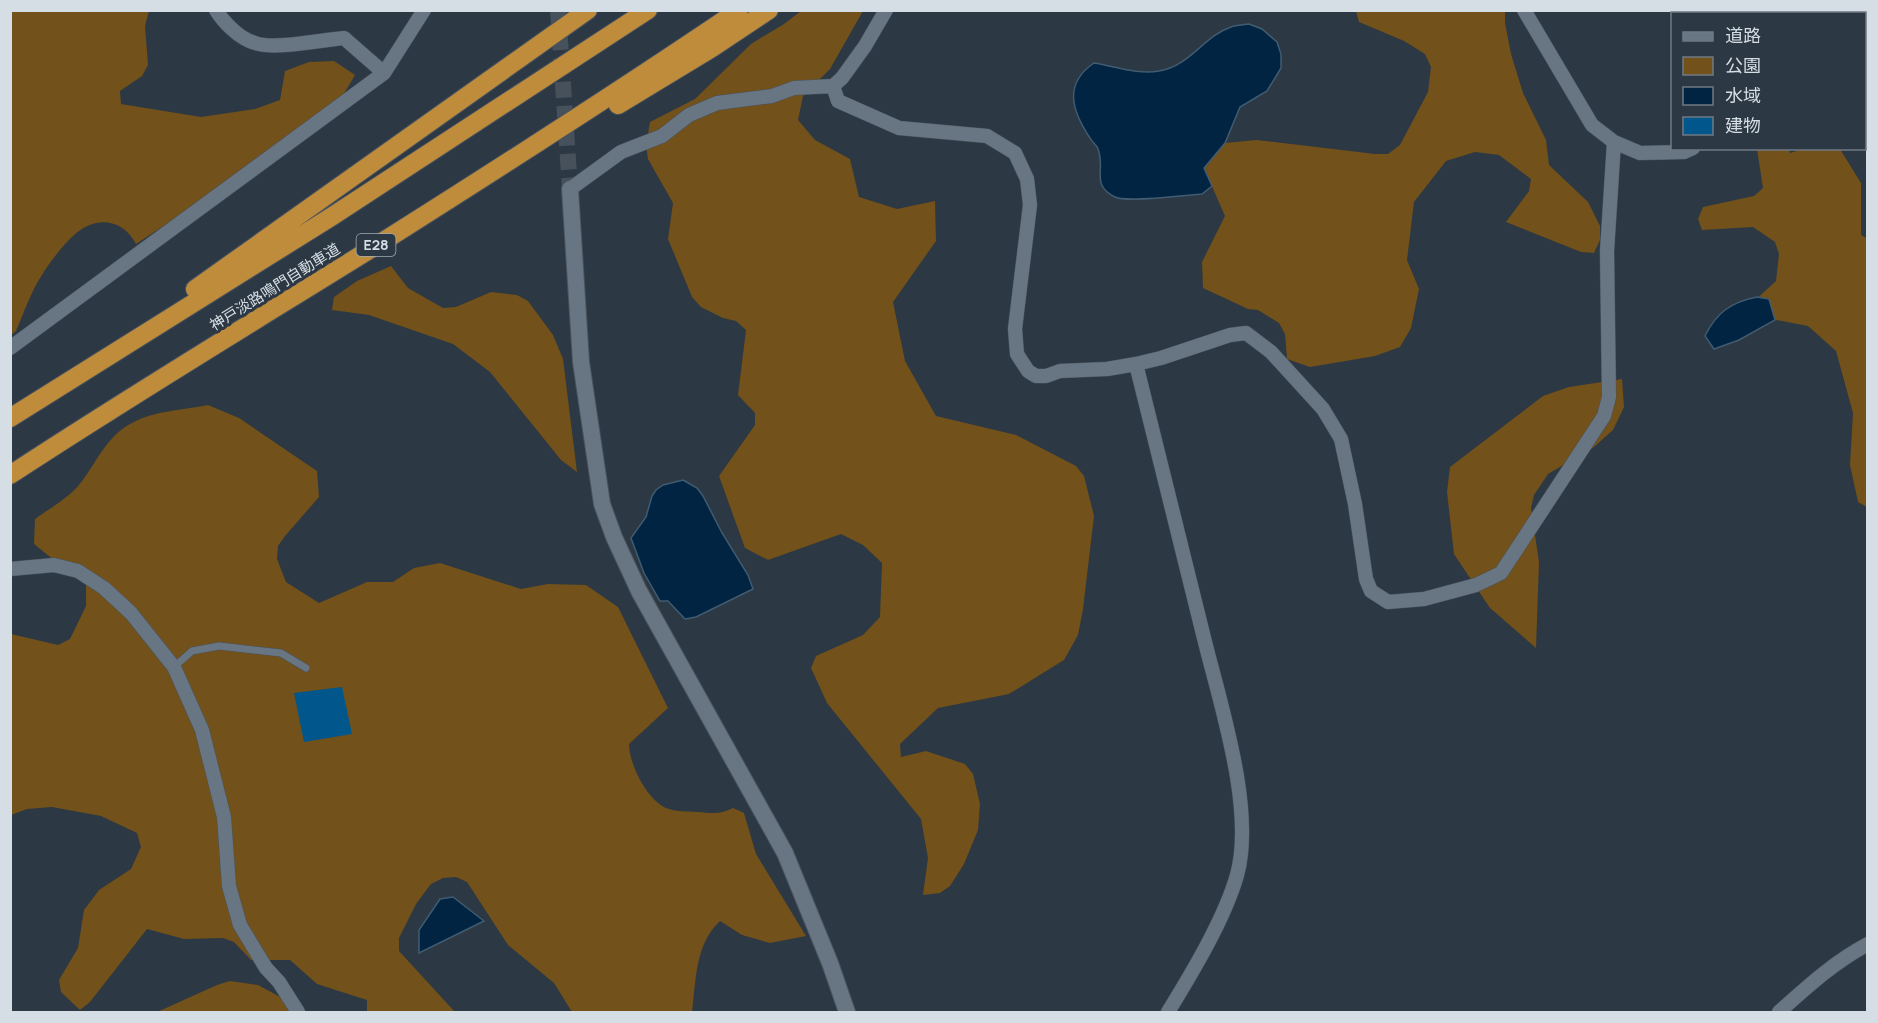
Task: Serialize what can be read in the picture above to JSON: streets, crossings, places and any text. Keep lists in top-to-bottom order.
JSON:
{
  "streets": {
    "highway": ["E28", "神戸淡路鳴門自動車道"]
  },
  "legend": [
    "道路",
    "公園",
    "水域",
    "建物"
  ]
}
